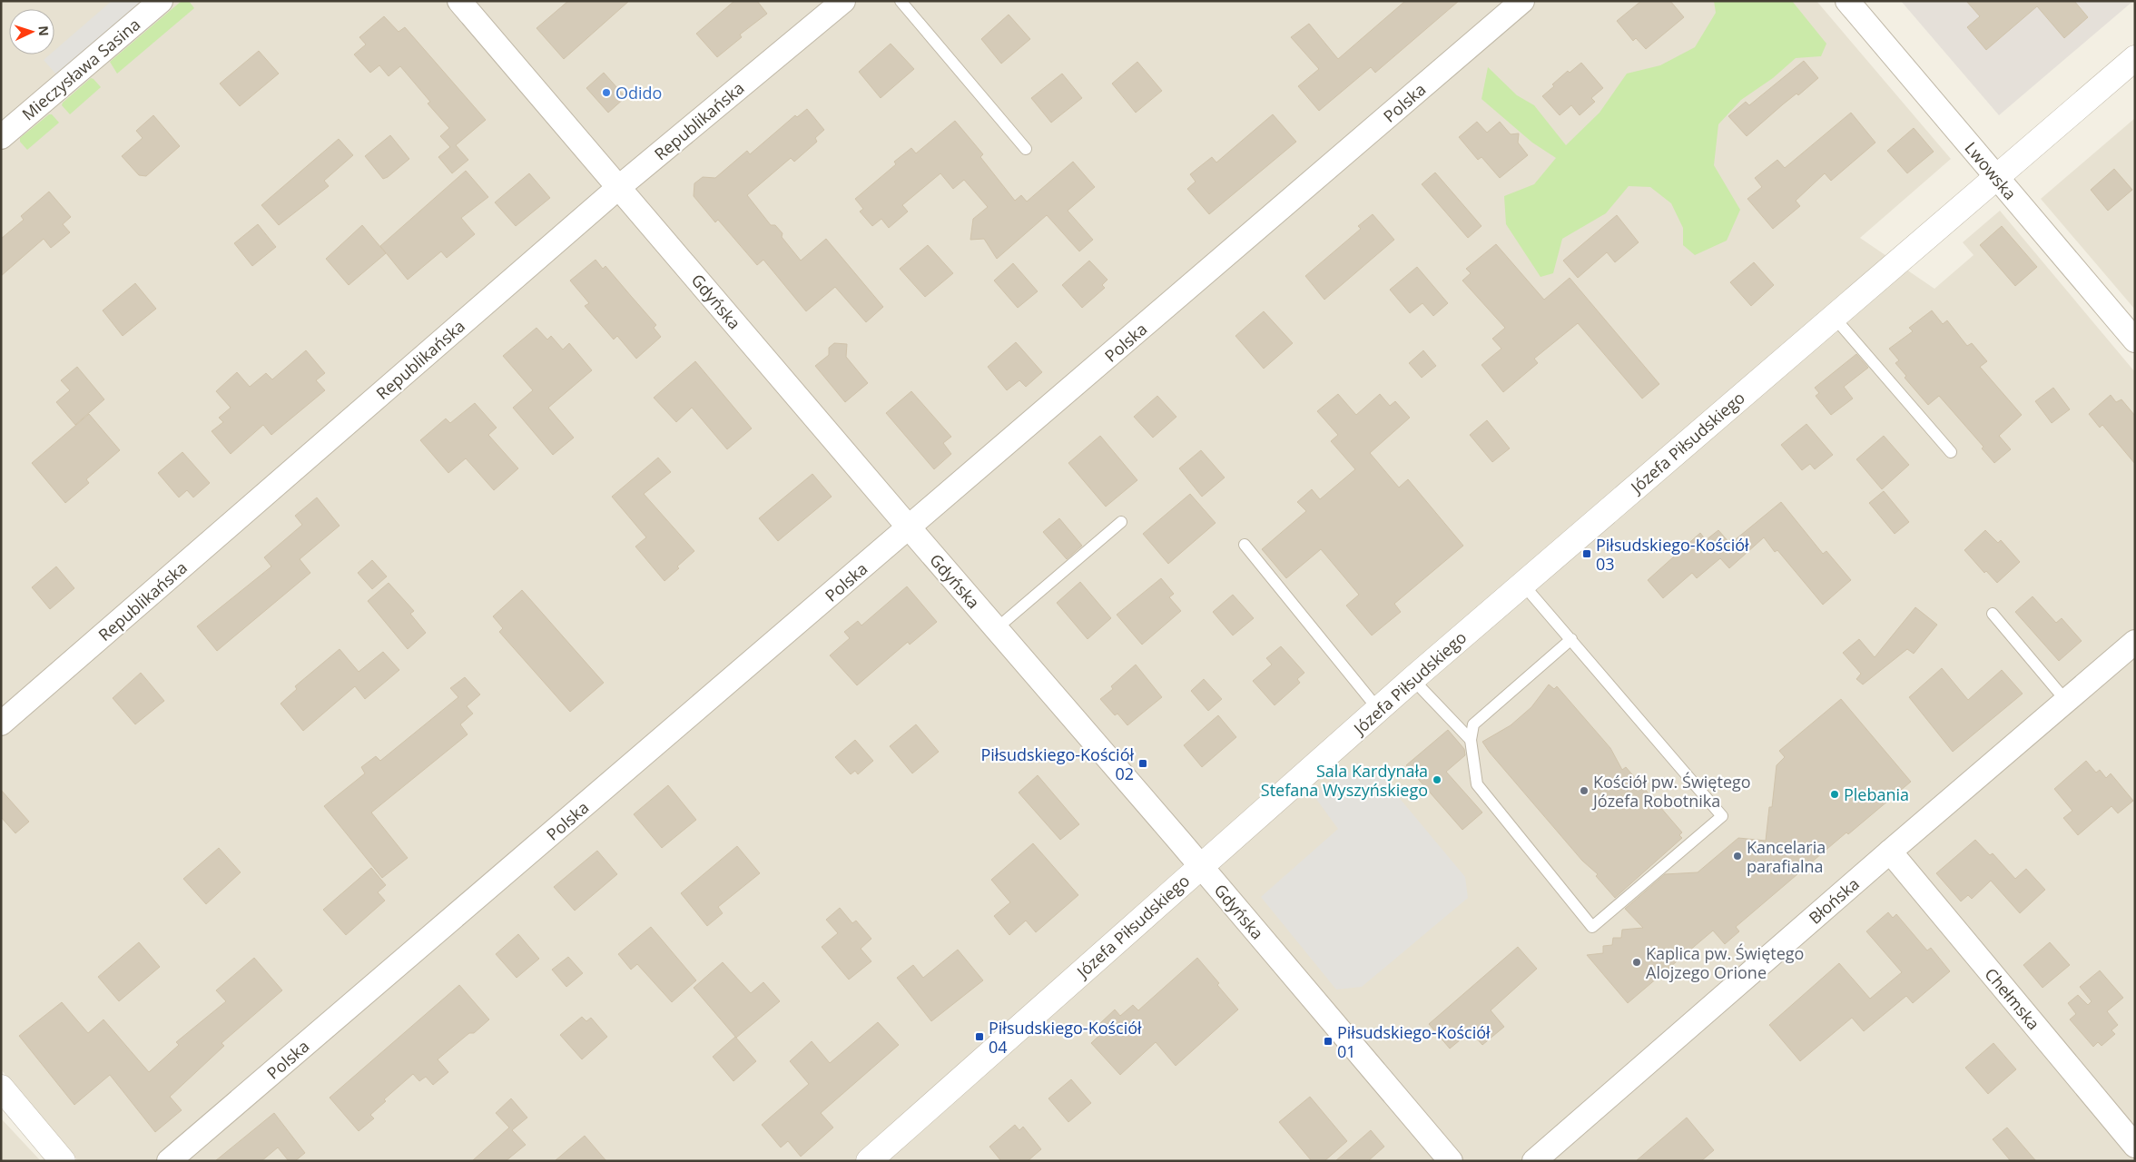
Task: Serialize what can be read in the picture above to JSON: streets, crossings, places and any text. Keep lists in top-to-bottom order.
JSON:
{
  "streets": {
    "street": [
      "Mieczysława Sasina",
      "Polska",
      "Republikańska",
      "Lwowska",
      "Gdyńska",
      "Józefa Piłsudskiego",
      "Błońska",
      "Chełmska"
    ]
  },
  "crossings": [
    ["Polska", "Gdyńska"],
    ["Republikańska", "Gdyńska"],
    ["Lwowska", "Józefa Piłsudskiego"],
    ["Gdyńska", "Józefa Piłsudskiego"],
    ["Błońska", "Chełmska"]
  ],
  "places": {
    "other": [
      "Odido",
      "Sala Kardynała Stefana Wyszyńskiego",
      "Kościół pw. Świętego Józefa Robotnika",
      "Plebania",
      "Kancelaria parafialna",
      "Kaplica pw. Świętego Alojzego Orione"
    ],
    "transit": [
      "Piłsudskiego-Kościół 03",
      "Piłsudskiego-Kościół 02",
      "Piłsudskiego-Kościół 04",
      "Piłsudskiego-Kościół 01"
    ]
  },
  "north": "right"
}
